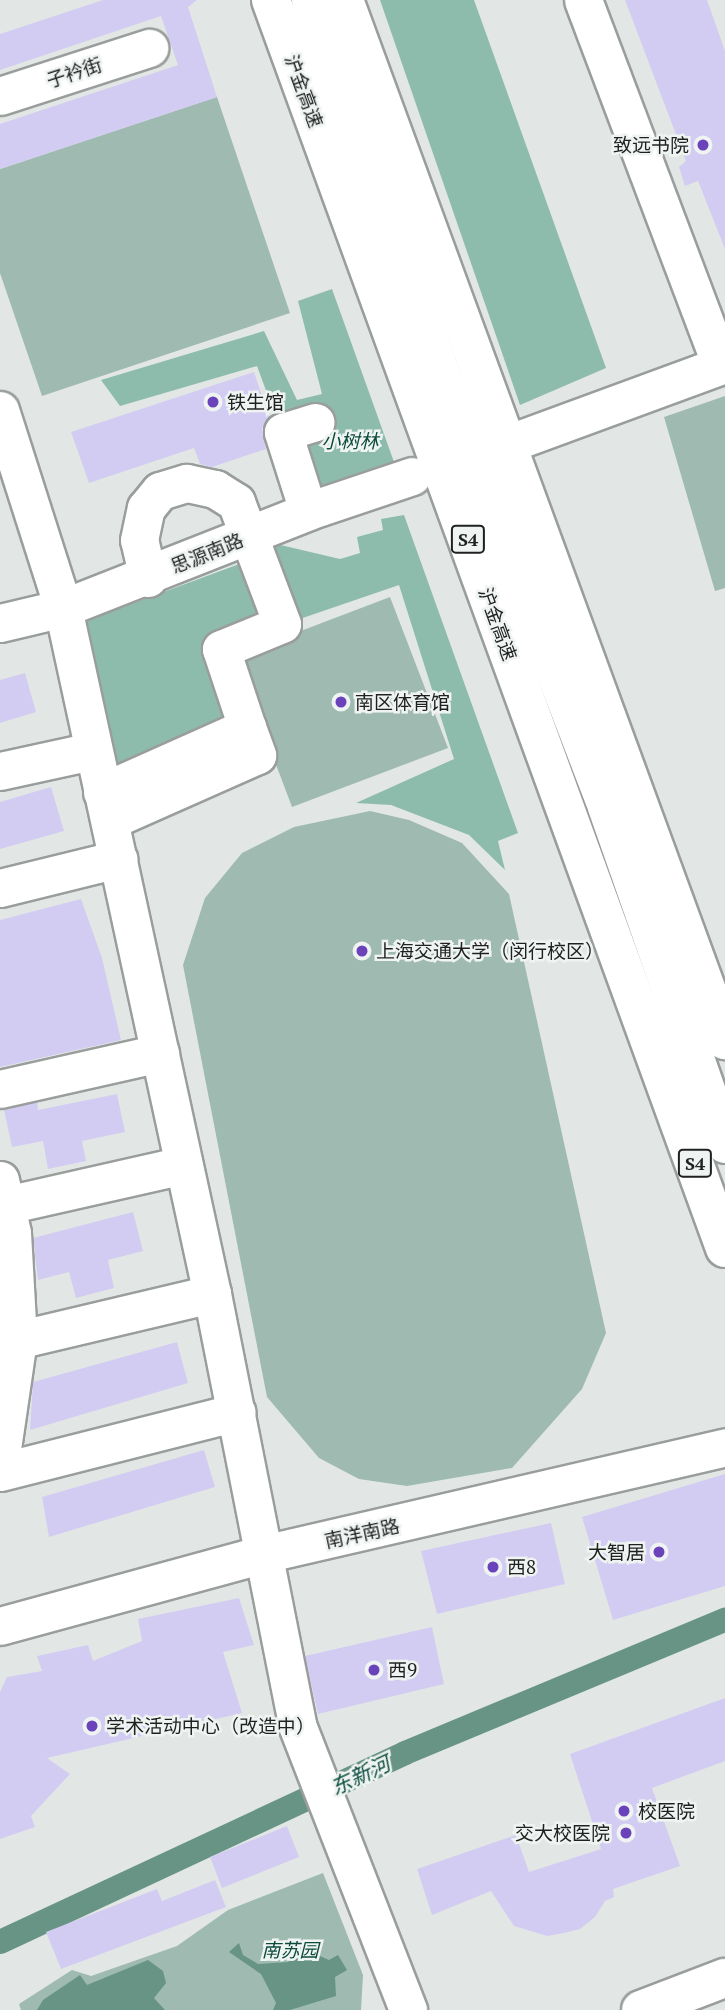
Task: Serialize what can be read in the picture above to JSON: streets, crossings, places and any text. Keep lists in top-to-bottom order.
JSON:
{
  "streets": {
    "main road": ["沪金高速", "S4"],
    "lane": ["子衿街", "思源南路", "南洋南路"]
  },
  "water": ["东新河"],
  "parks": ["小树林", "南苏园"],
  "places": [
    "致远书院",
    "铁生馆",
    "南区体育馆",
    "上海交通大学（闵行校区）",
    "大智居",
    "西8",
    "西9",
    "学术活动中心（改造中）",
    "校医院",
    "交大校医院"
  ]
}
